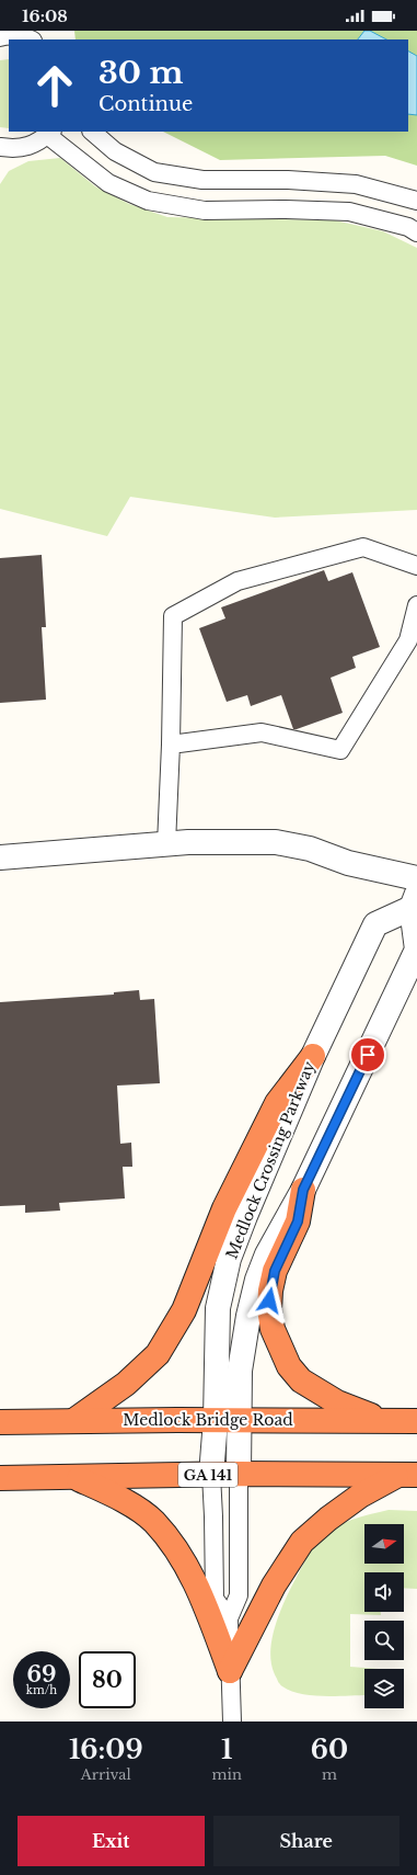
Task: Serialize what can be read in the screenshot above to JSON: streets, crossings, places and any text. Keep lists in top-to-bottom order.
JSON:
{
  "streets": {
    "highway": ["Medlock Bridge Road", "GA 141"],
    "street": ["Medlock Crossing Parkway"]
  },
  "crossings": [
    ["Medlock Crossing Parkway", "Medlock Bridge Road"],
    ["Medlock Crossing Parkway", "GA 141"]
  ],
  "north": "right",
  "page": {
    "status": "16:08",
    "turn": ["30 m", "Continue"],
    "speed": "69 km/h",
    "limit": "80",
    "eta": [
      "16:09",
      "Arrival",
      "1",
      "min",
      "60",
      "m"
    ],
    "buttons": ["Exit", "Share"]
  }
}
